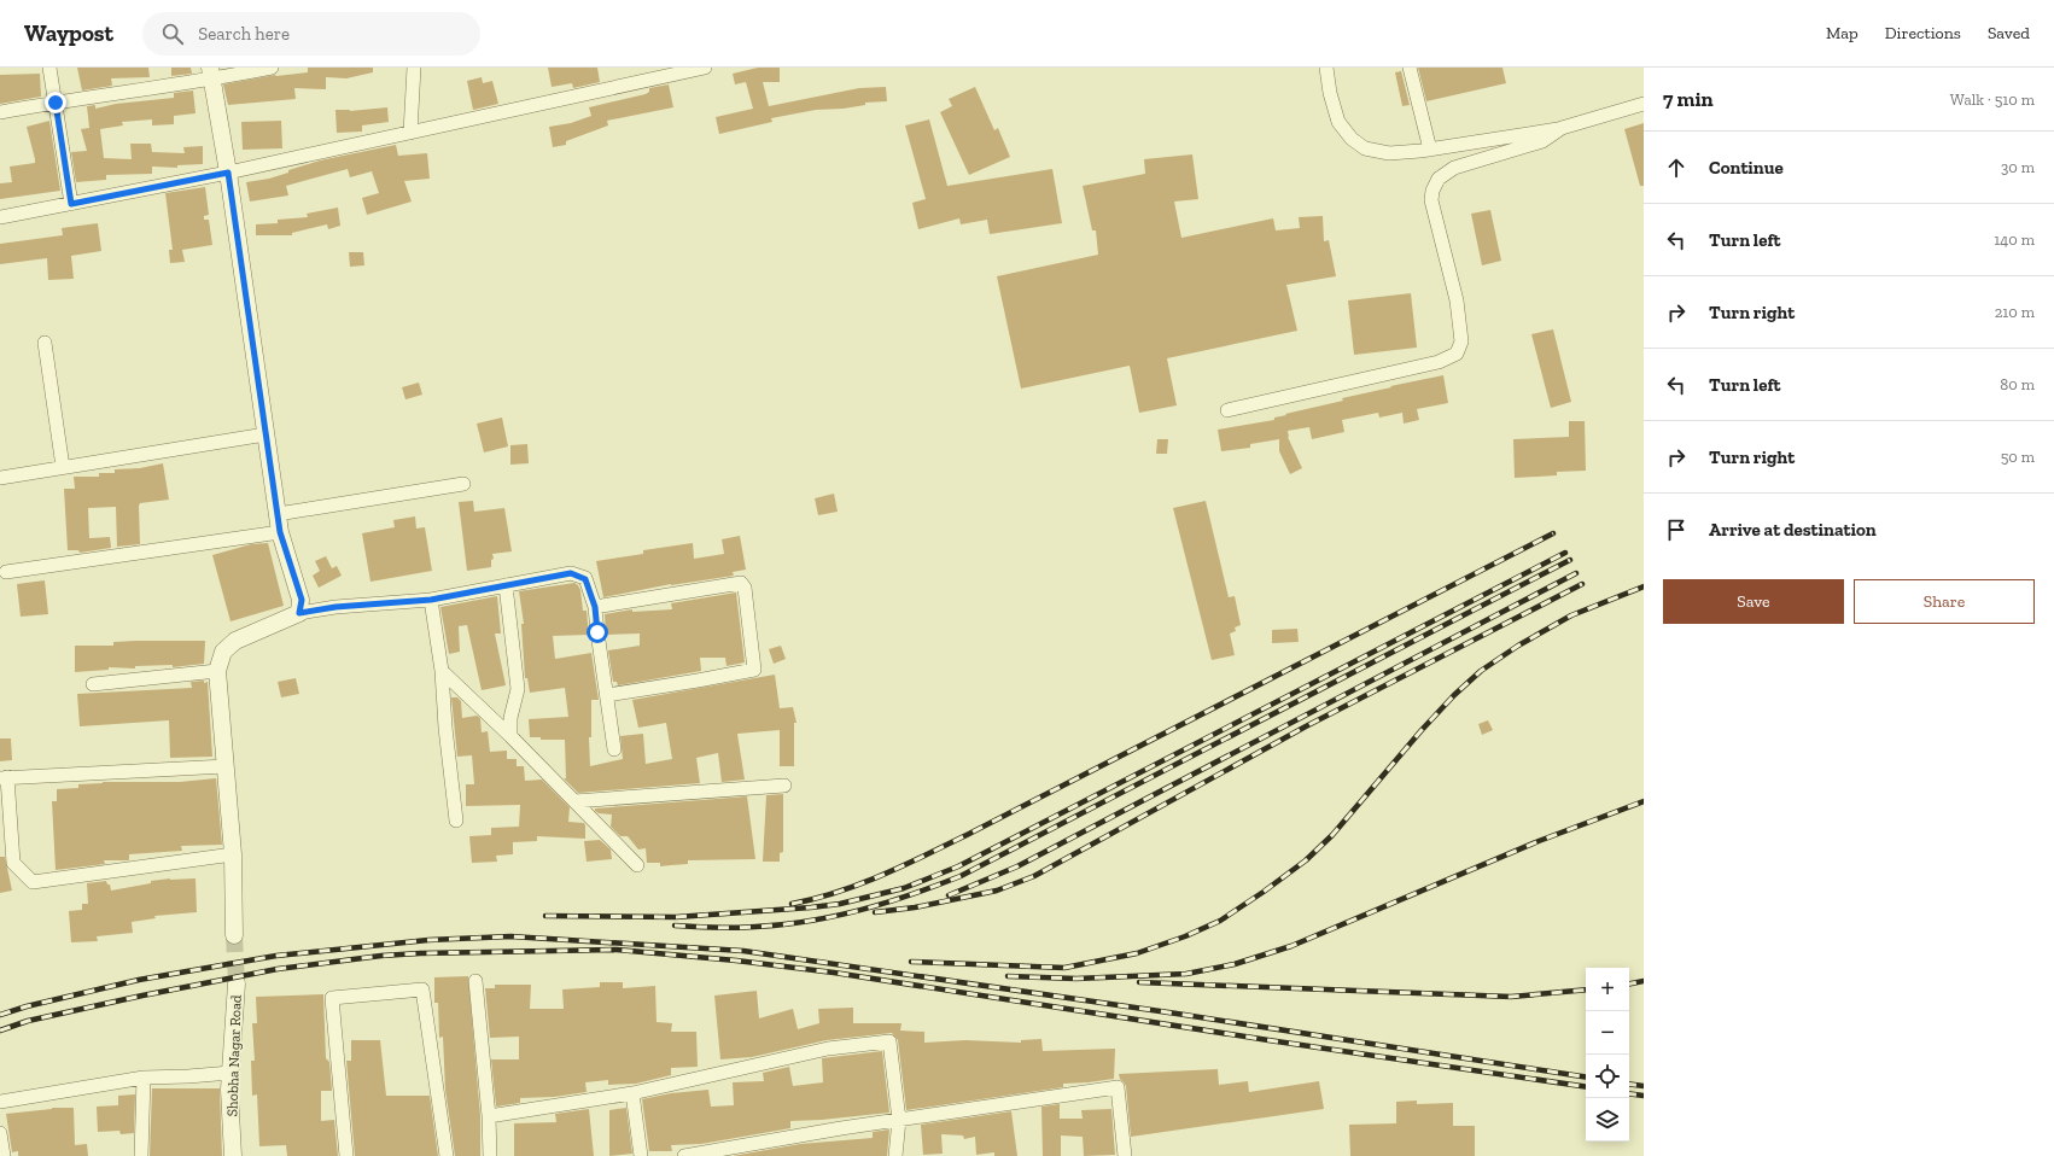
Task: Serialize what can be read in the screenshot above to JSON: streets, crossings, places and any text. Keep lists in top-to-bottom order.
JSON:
{
  "streets": {
    "street": ["Shobha Nagar Road"]
  },
  "page": {
    "header": "Waypost",
    "search": "Search here",
    "nav": ["Map", "Directions", "Saved"],
    "heading": ["7 min", "Walk · 510 m"],
    "list": [
      ["Continue", "30 m"],
      ["Turn left", "140 m"],
      ["Turn right", "210 m"],
      ["Turn left", "80 m"],
      ["Turn right", "50 m"],
      "Arrive at destination"
    ],
    "buttons": ["Save", "Share"],
    "map_buttons": ["+", "−"]
  }
}
